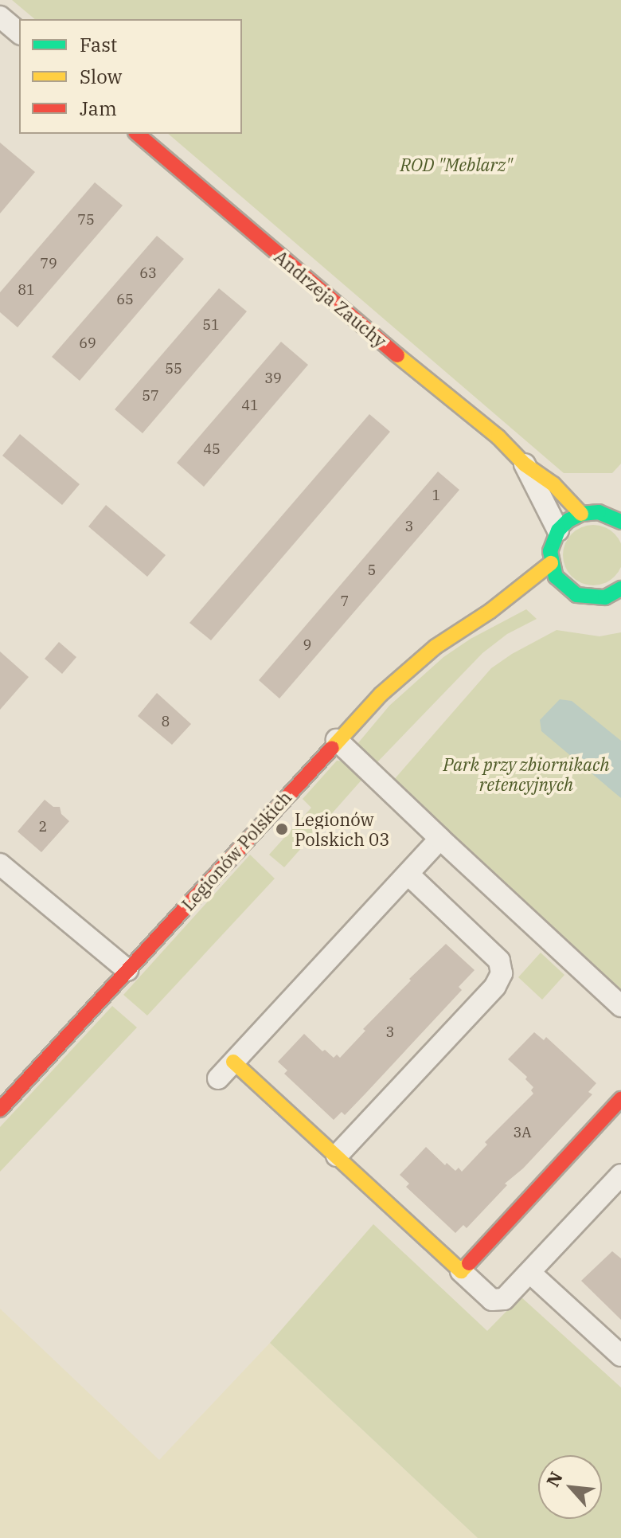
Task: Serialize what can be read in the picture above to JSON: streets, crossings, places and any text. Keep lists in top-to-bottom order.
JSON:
{
  "streets": {
    "street": ["Andrzeja Zauchy", "Legionów Polskich"]
  },
  "parks": ["ROD \"Meblarz\"", "Park przy zbiornikach retencyjnych"],
  "places": ["Legionów Polskich 03"],
  "house_numbers": [
    "75",
    "79",
    "63",
    "81",
    "65",
    "51",
    "69",
    "55",
    "39",
    "57",
    "41",
    "45",
    "1",
    "3",
    "5",
    "7",
    "9",
    "8",
    "2",
    "3",
    "3A"
  ],
  "legend": ["Fast", "Slow", "Jam"],
  "north": "top left"
}
